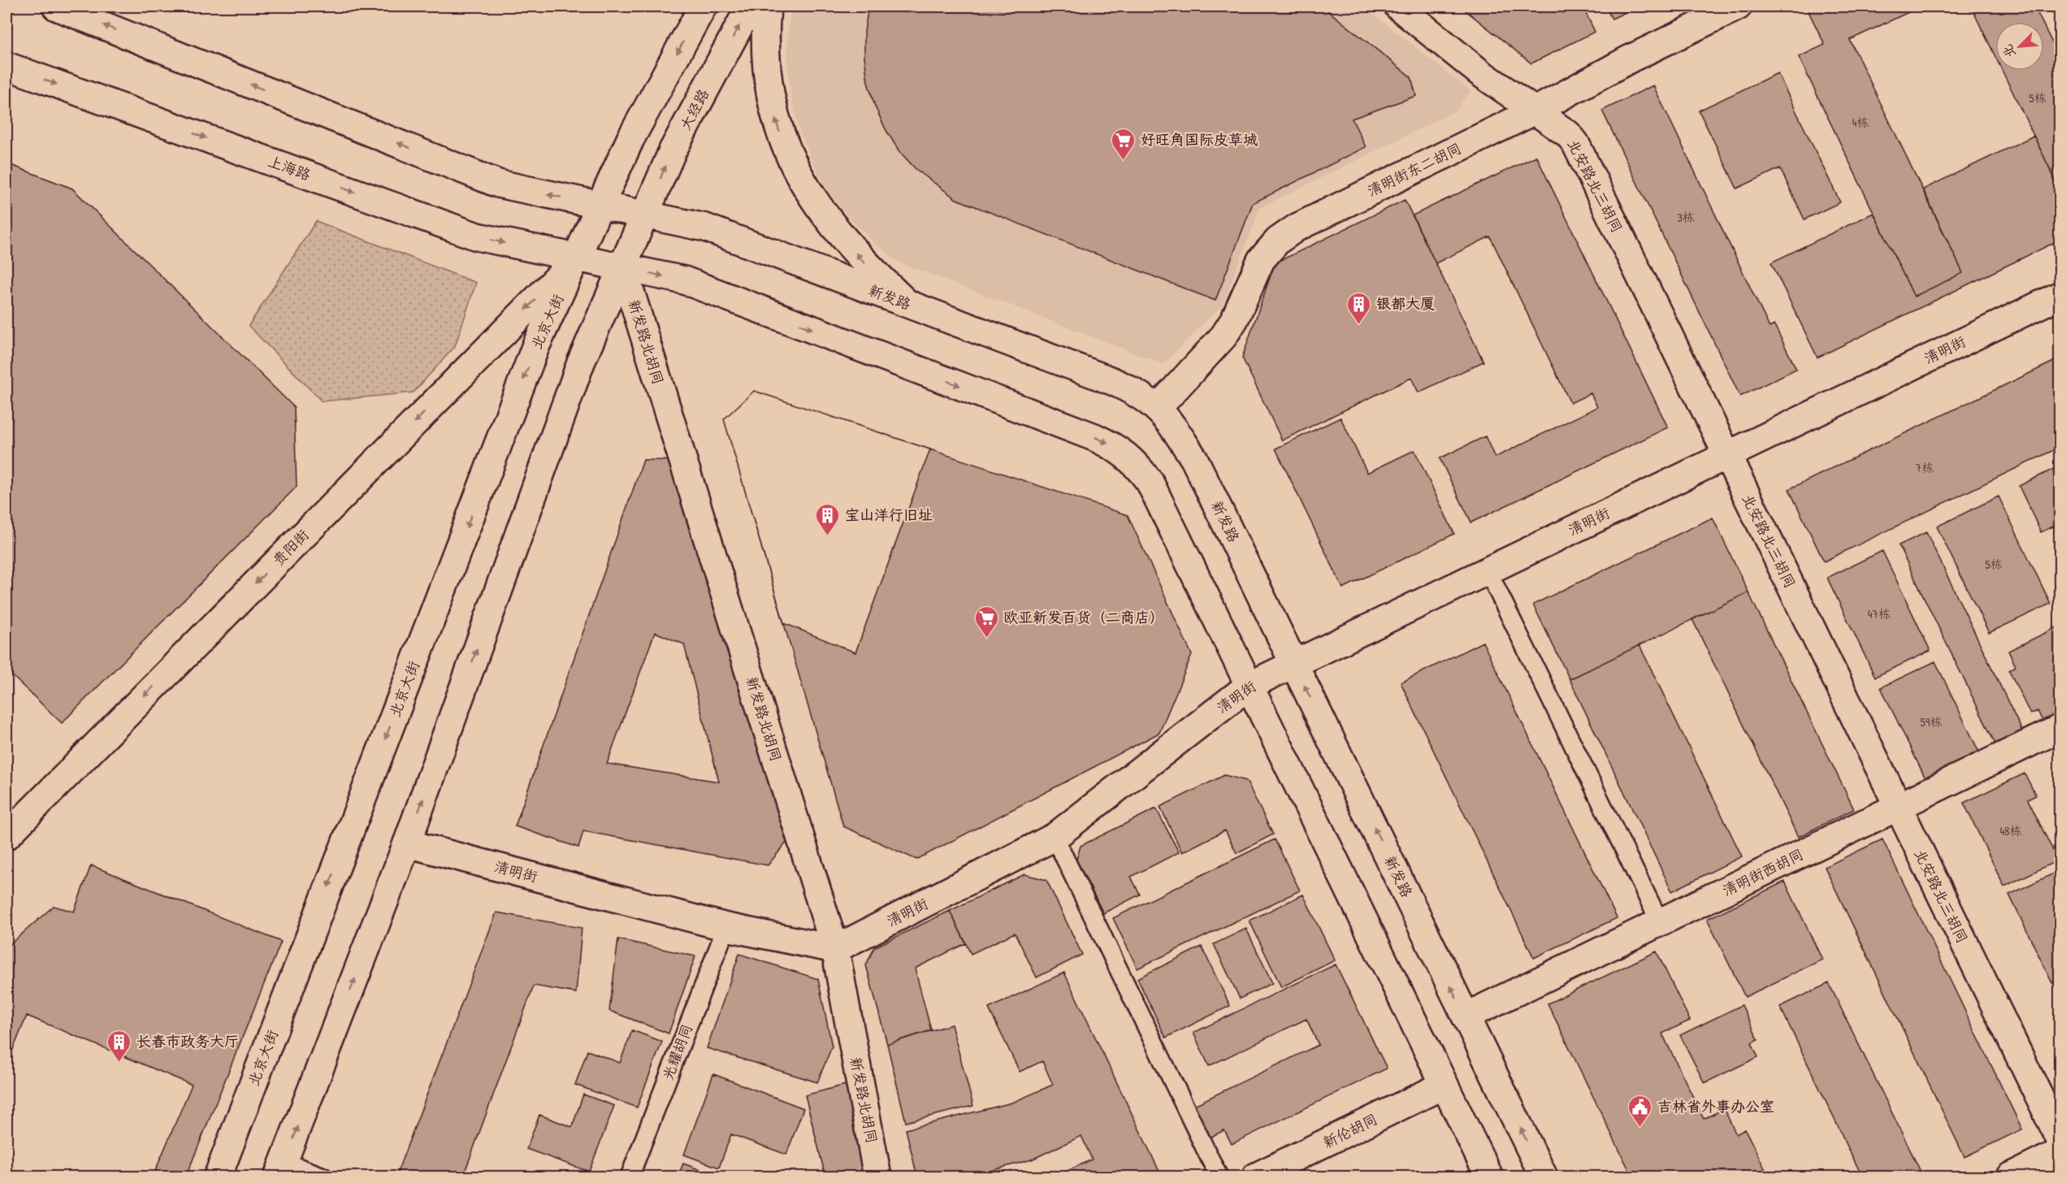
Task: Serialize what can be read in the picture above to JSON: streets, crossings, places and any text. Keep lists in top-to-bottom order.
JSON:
{
  "streets": {
    "main road": [
      "大经路",
      "上海路",
      "清明街东二胡同",
      "北安路北三胡同",
      "新发路",
      "北京大街",
      "新发路北胡同",
      "清明街",
      "贵阳街",
      "清明街西胡同",
      "新伦胡同"
    ],
    "lane": ["光耀胡同"]
  },
  "crossings": [
    ["大经路", "新发路"],
    ["上海路", "北京大街"],
    ["上海路", "贵阳街"],
    ["清明街东二胡同", "北安路北三胡同"],
    ["清明街东二胡同", "新发路"],
    ["北安路北三胡同", "清明街"],
    ["北安路北三胡同", "清明街西胡同"],
    ["新发路", "北京大街"],
    ["新发路", "清明街"],
    ["新发路", "清明街西胡同"],
    ["北京大街", "贵阳街"],
    ["新发路北胡同", "清明街"],
    ["清明街", "光耀胡同"]
  ],
  "places": {
    "supermarket": ["好旺角国际皮草城", "欧亚新发百货（二商店）"],
    "building": ["银都大厦", "宝山洋行旧址", "长春市政务大厅"],
    "public building": ["吉林省外事办公室"]
  },
  "house_numbers": [
    "5栋",
    "4栋",
    "3栋",
    "7栋",
    "5栋",
    "47栋",
    "59栋",
    "48栋"
  ],
  "north": "bottom left"
}
